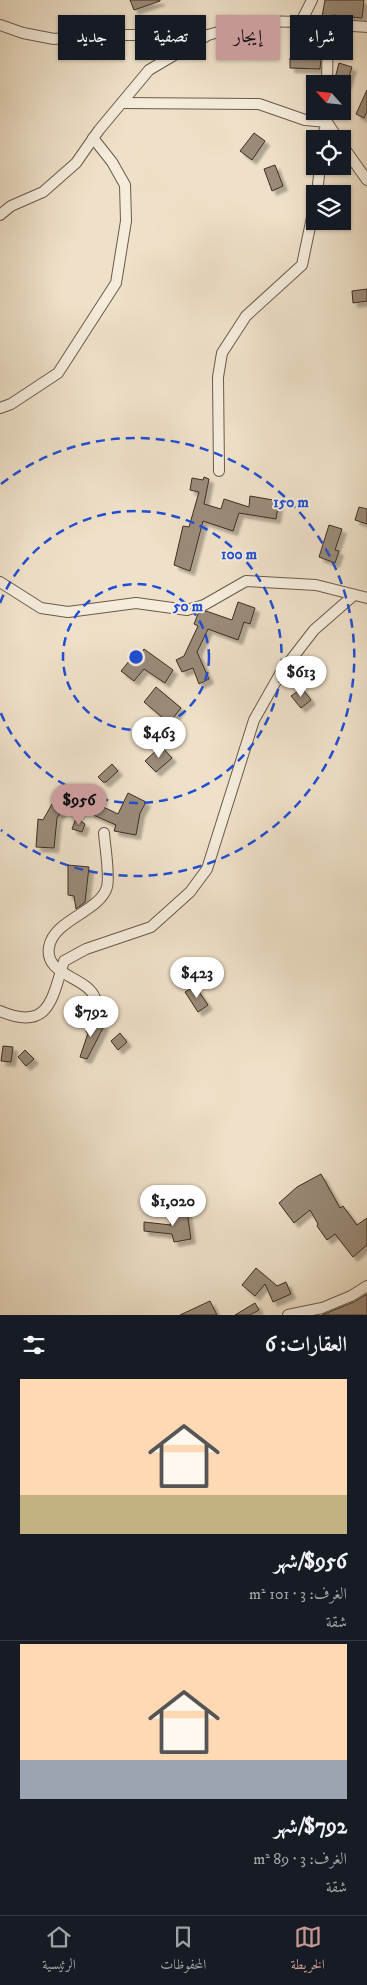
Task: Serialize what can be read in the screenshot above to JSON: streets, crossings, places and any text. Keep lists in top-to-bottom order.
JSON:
{
  "north": "top left",
  "page": {
    "chip": [
      "شراء",
      "إيجار",
      "تصفية",
      "جديد"
    ],
    "price": [
      "$613",
      "$463",
      "$956",
      "$423",
      "$792",
      "$1,020"
    ],
    "heading": "العقارات: 6",
    "list": [
      {
        "name": "$956/شهر",
        "note": "الغرف: 3 · 101 m² · شقة"
      },
      {
        "name": "$792/شهر",
        "note": "الغرف: 3 · 89 m² · شقة"
      }
    ],
    "tabs": ["الخريطة", "المحفوظات", "الرئيسية"]
  },
  "rings": ["150 m", "100 m", "50 m"]
}
